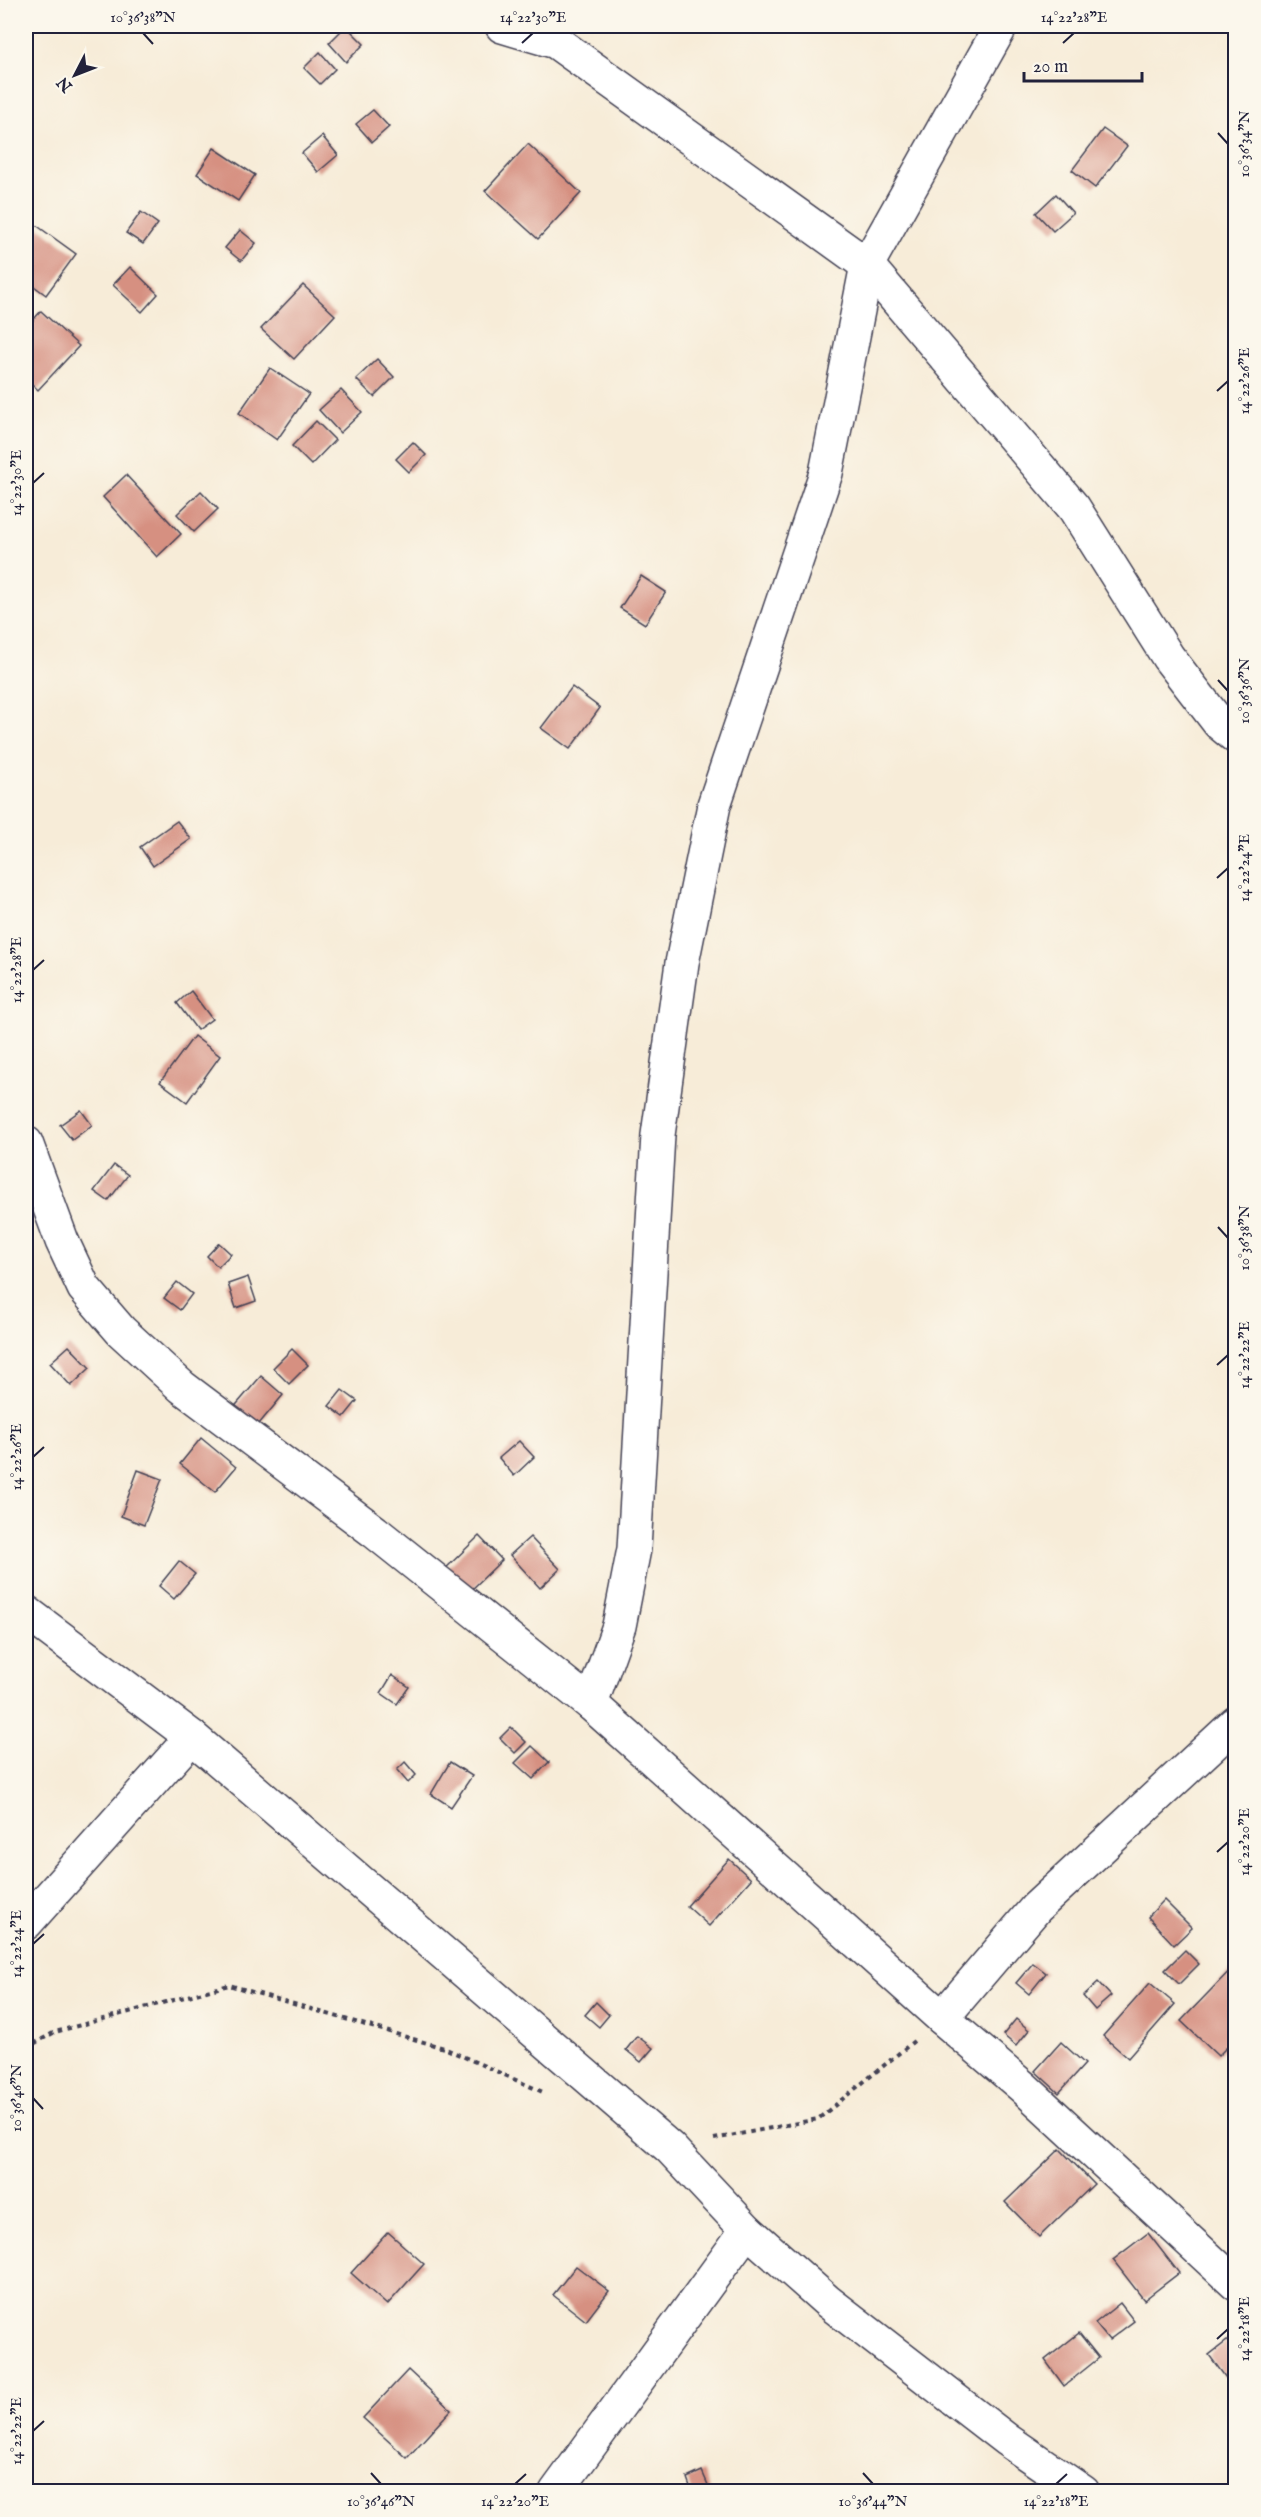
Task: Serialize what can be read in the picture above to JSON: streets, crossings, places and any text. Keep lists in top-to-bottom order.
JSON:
{
  "scale_bar": "20 m",
  "north": "bottom left",
  "coordinates": [
    "10°36'38\"N",
    "14°22'30\"E",
    "14°22'28\"E",
    "10°36'34\"N",
    "14°22'26\"E",
    "10°36'36\"N",
    "14°22'24\"E",
    "14°22'22\"E",
    "14°22'20\"E",
    "10°36'46\"N",
    "14°22'18\"E",
    "10°36'44\"N"
  ]
}
